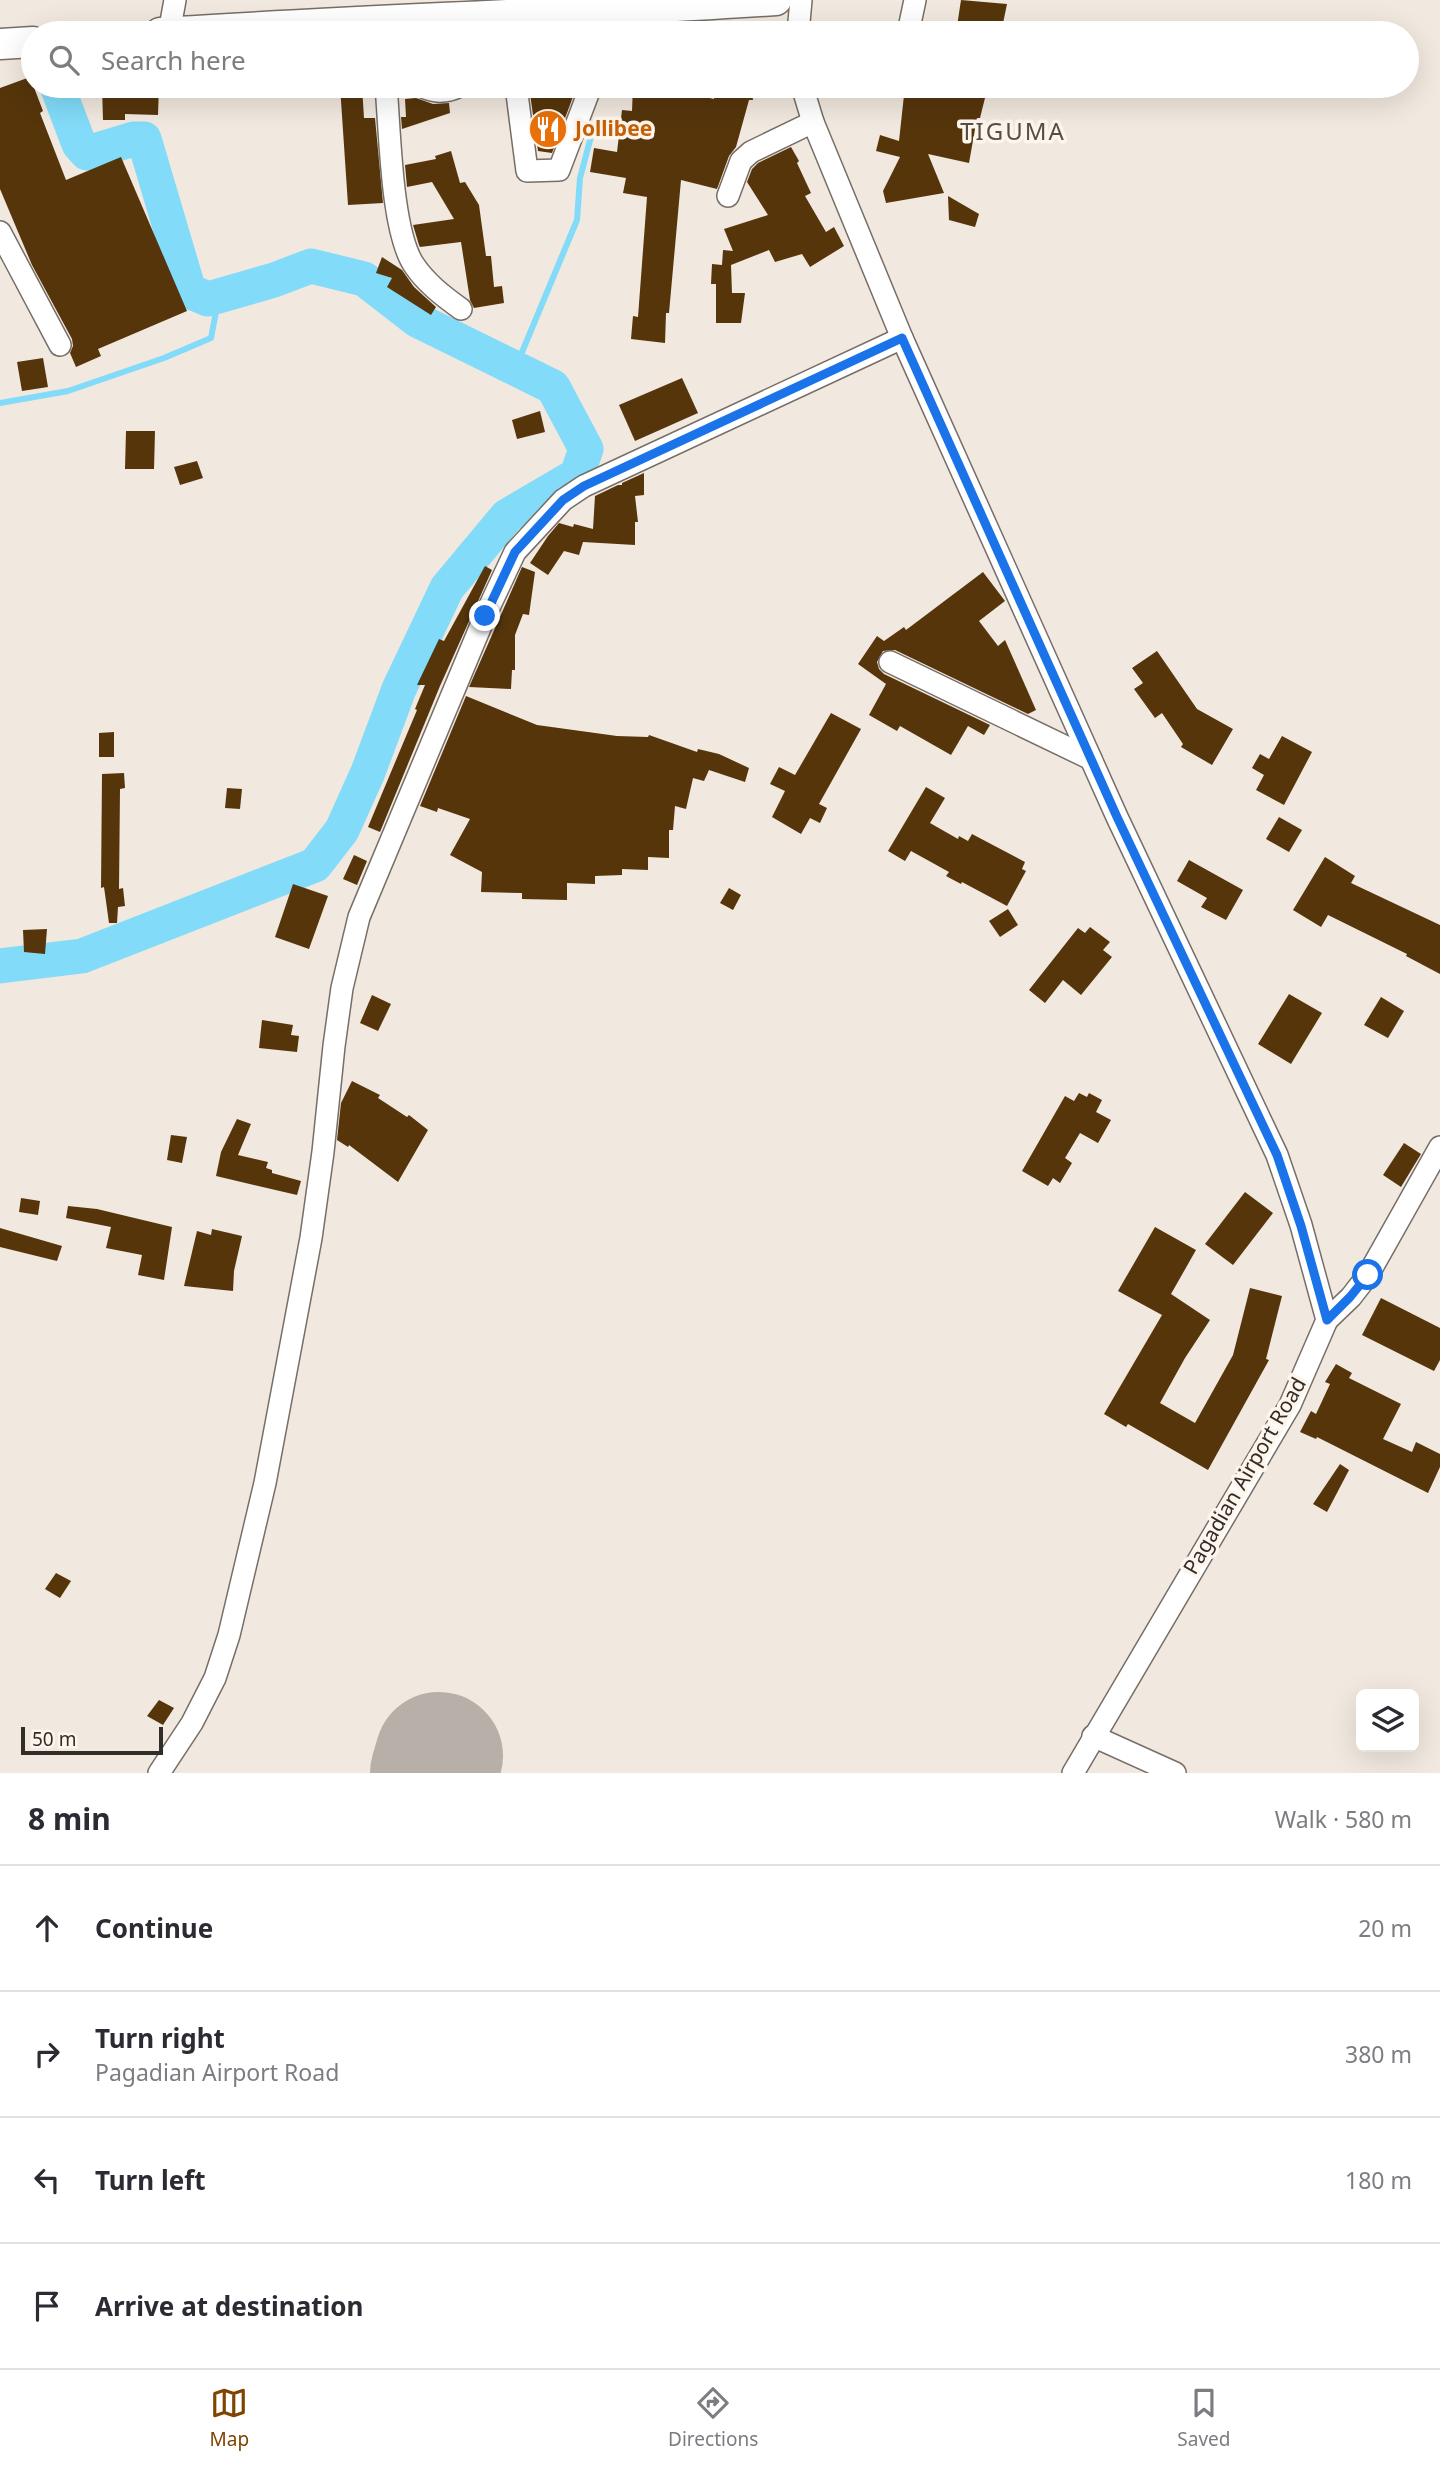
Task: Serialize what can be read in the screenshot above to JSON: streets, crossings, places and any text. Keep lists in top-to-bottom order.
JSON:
{
  "streets": {
    "street": ["Pagadian Airport Road"]
  },
  "districts": ["TIGUMA"],
  "places": {
    "restaurant": ["Jollibee"]
  },
  "scale_bar": "50 m",
  "page": {
    "search": "Search here",
    "scale": "50 m",
    "heading": ["8 min", "Walk · 580 m"],
    "list": [
      ["Continue", "20 m"],
      ["Turn right", "Pagadian Airport Road", "380 m"],
      ["Turn left", "180 m"],
      "Arrive at destination"
    ],
    "nav": ["Map", "Directions", "Saved"]
  }
}
